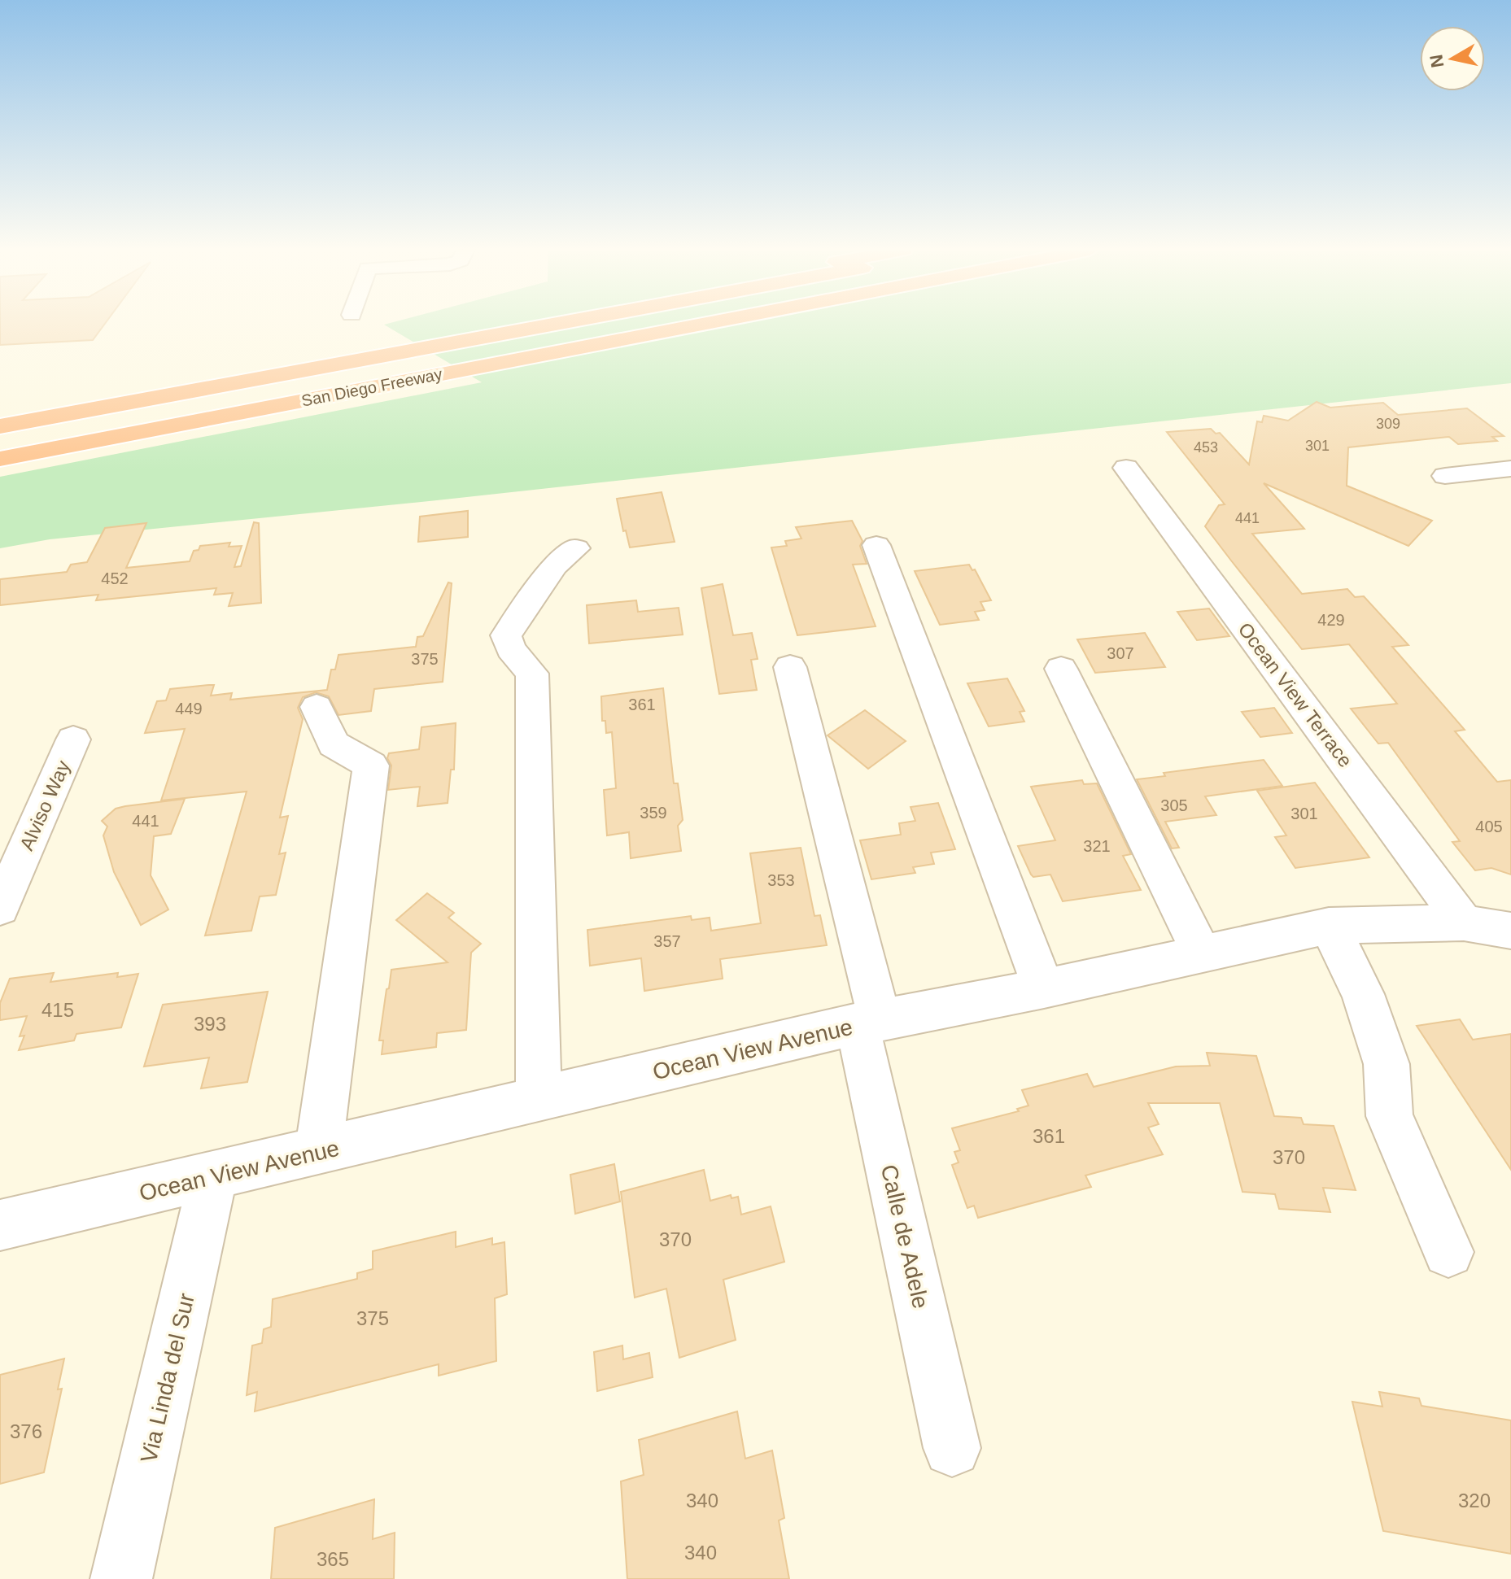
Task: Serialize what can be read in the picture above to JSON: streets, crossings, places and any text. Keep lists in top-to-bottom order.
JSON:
{
  "streets": {
    "highway": ["San Diego Freeway"],
    "street": [
      "Ocean View Terrace",
      "Alviso Way",
      "Ocean View Avenue",
      "Calle de Adele",
      "Via Linda del Sur"
    ]
  },
  "crossings": [
    ["Ocean View Terrace", "Ocean View Avenue"],
    ["Ocean View Avenue", "Calle de Adele"],
    ["Ocean View Avenue", "Via Linda del Sur"]
  ],
  "house_numbers": [
    "309",
    "301",
    "453",
    "441",
    "452",
    "429",
    "307",
    "375",
    "361",
    "449",
    "305",
    "359",
    "301",
    "441",
    "405",
    "321",
    "353",
    "357",
    "415",
    "393",
    "361",
    "370",
    "370",
    "375",
    "376",
    "340",
    "320",
    "340",
    "365"
  ],
  "north": "left"
}
